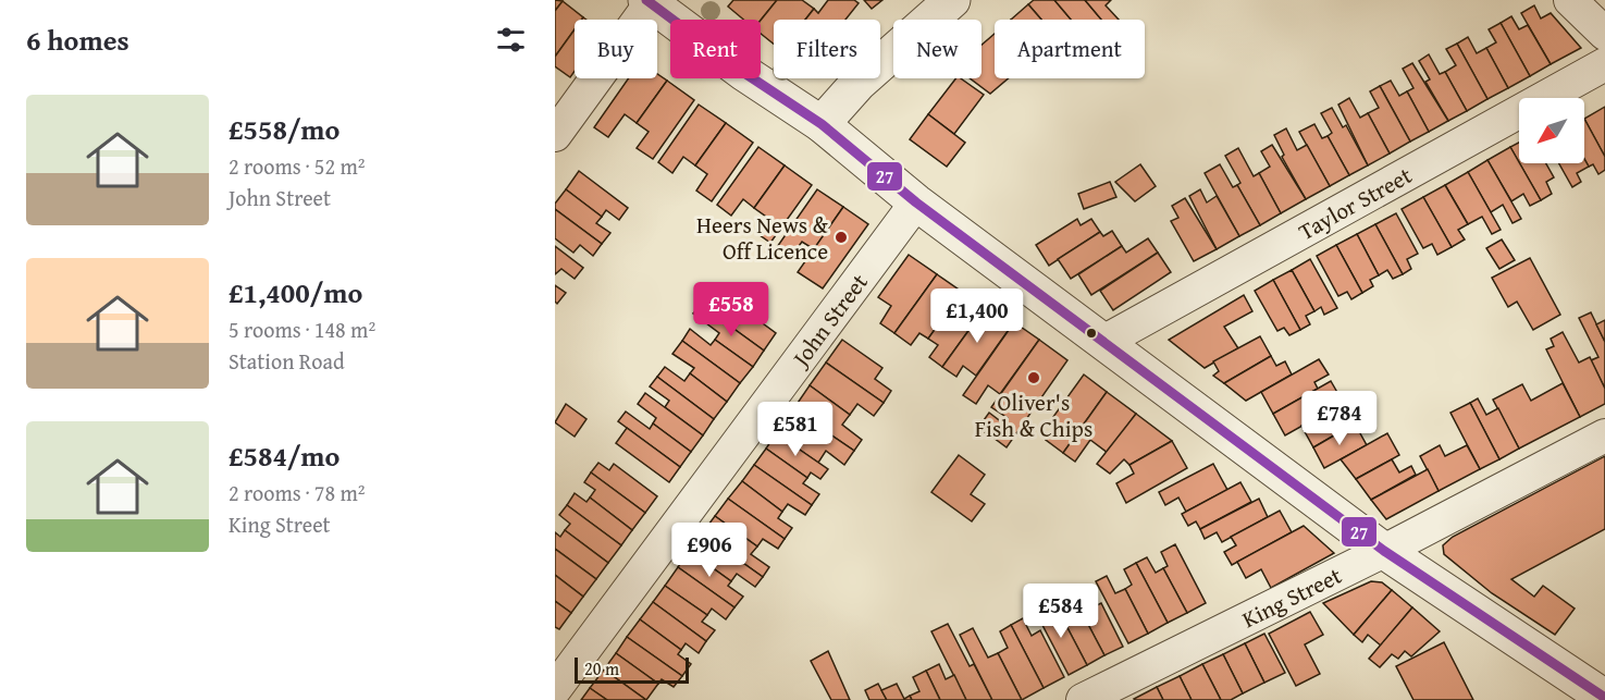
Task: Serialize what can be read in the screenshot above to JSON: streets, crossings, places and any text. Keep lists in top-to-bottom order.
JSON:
{
  "streets": {
    "street": ["Taylor Street", "John Street", "King Street"]
  },
  "places": ["Heers News & Off Licence", "Oliver's Fish & Chips"],
  "lines": ["transit line 27"],
  "scale_bar": "20 m",
  "north": "bottom left",
  "page": {
    "heading": "6 homes",
    "chip": [
      "Buy",
      "Rent",
      "Filters",
      "New",
      "Apartment"
    ],
    "list": [
      {
        "name": "£558/mo",
        "note": "2 rooms · 52 m² · John Street"
      },
      {
        "name": "£1,400/mo",
        "note": "5 rooms · 148 m² · Station Road"
      },
      {
        "name": "£584/mo",
        "note": "2 rooms · 78 m² · King Street"
      }
    ],
    "price": [
      "£558",
      "£1,400",
      "£784",
      "£581",
      "£906",
      "£584"
    ],
    "scale": "20 m"
  }
}
